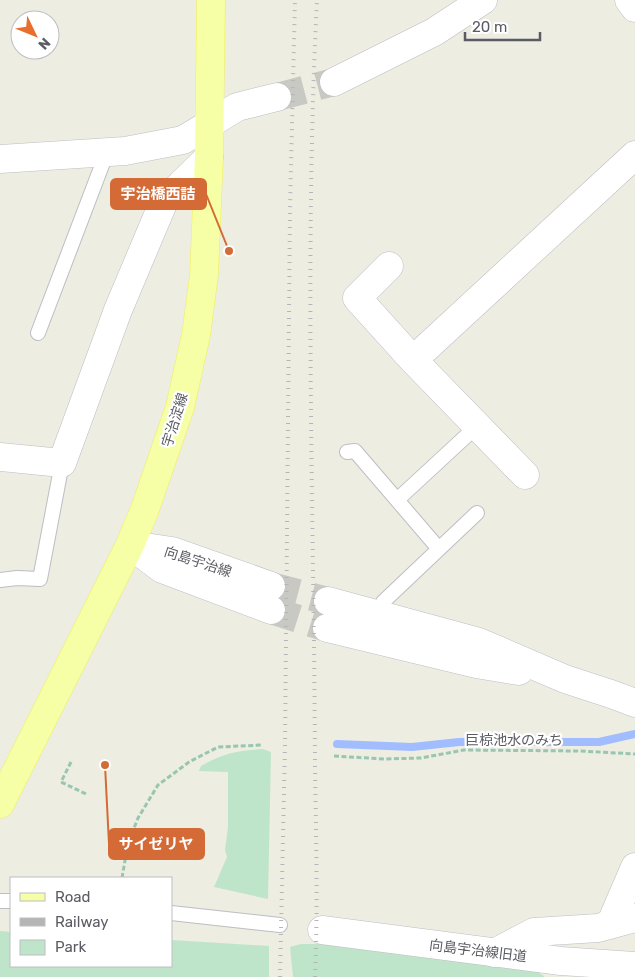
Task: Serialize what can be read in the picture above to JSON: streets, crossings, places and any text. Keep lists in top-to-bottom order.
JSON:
{
  "streets": {
    "main road": ["宇治淀線"],
    "street": ["向島宇治線", "向島宇治線旧道"],
    "path": ["巨椋池水のみち"]
  },
  "crossings": [
    ["宇治淀線", "向島宇治線"]
  ],
  "places": ["宇治橋西詰", "サイゼリヤ"],
  "legend": ["Road", "Railway", "Park"],
  "scale_bar": "20 m",
  "north": "bottom right"
}
